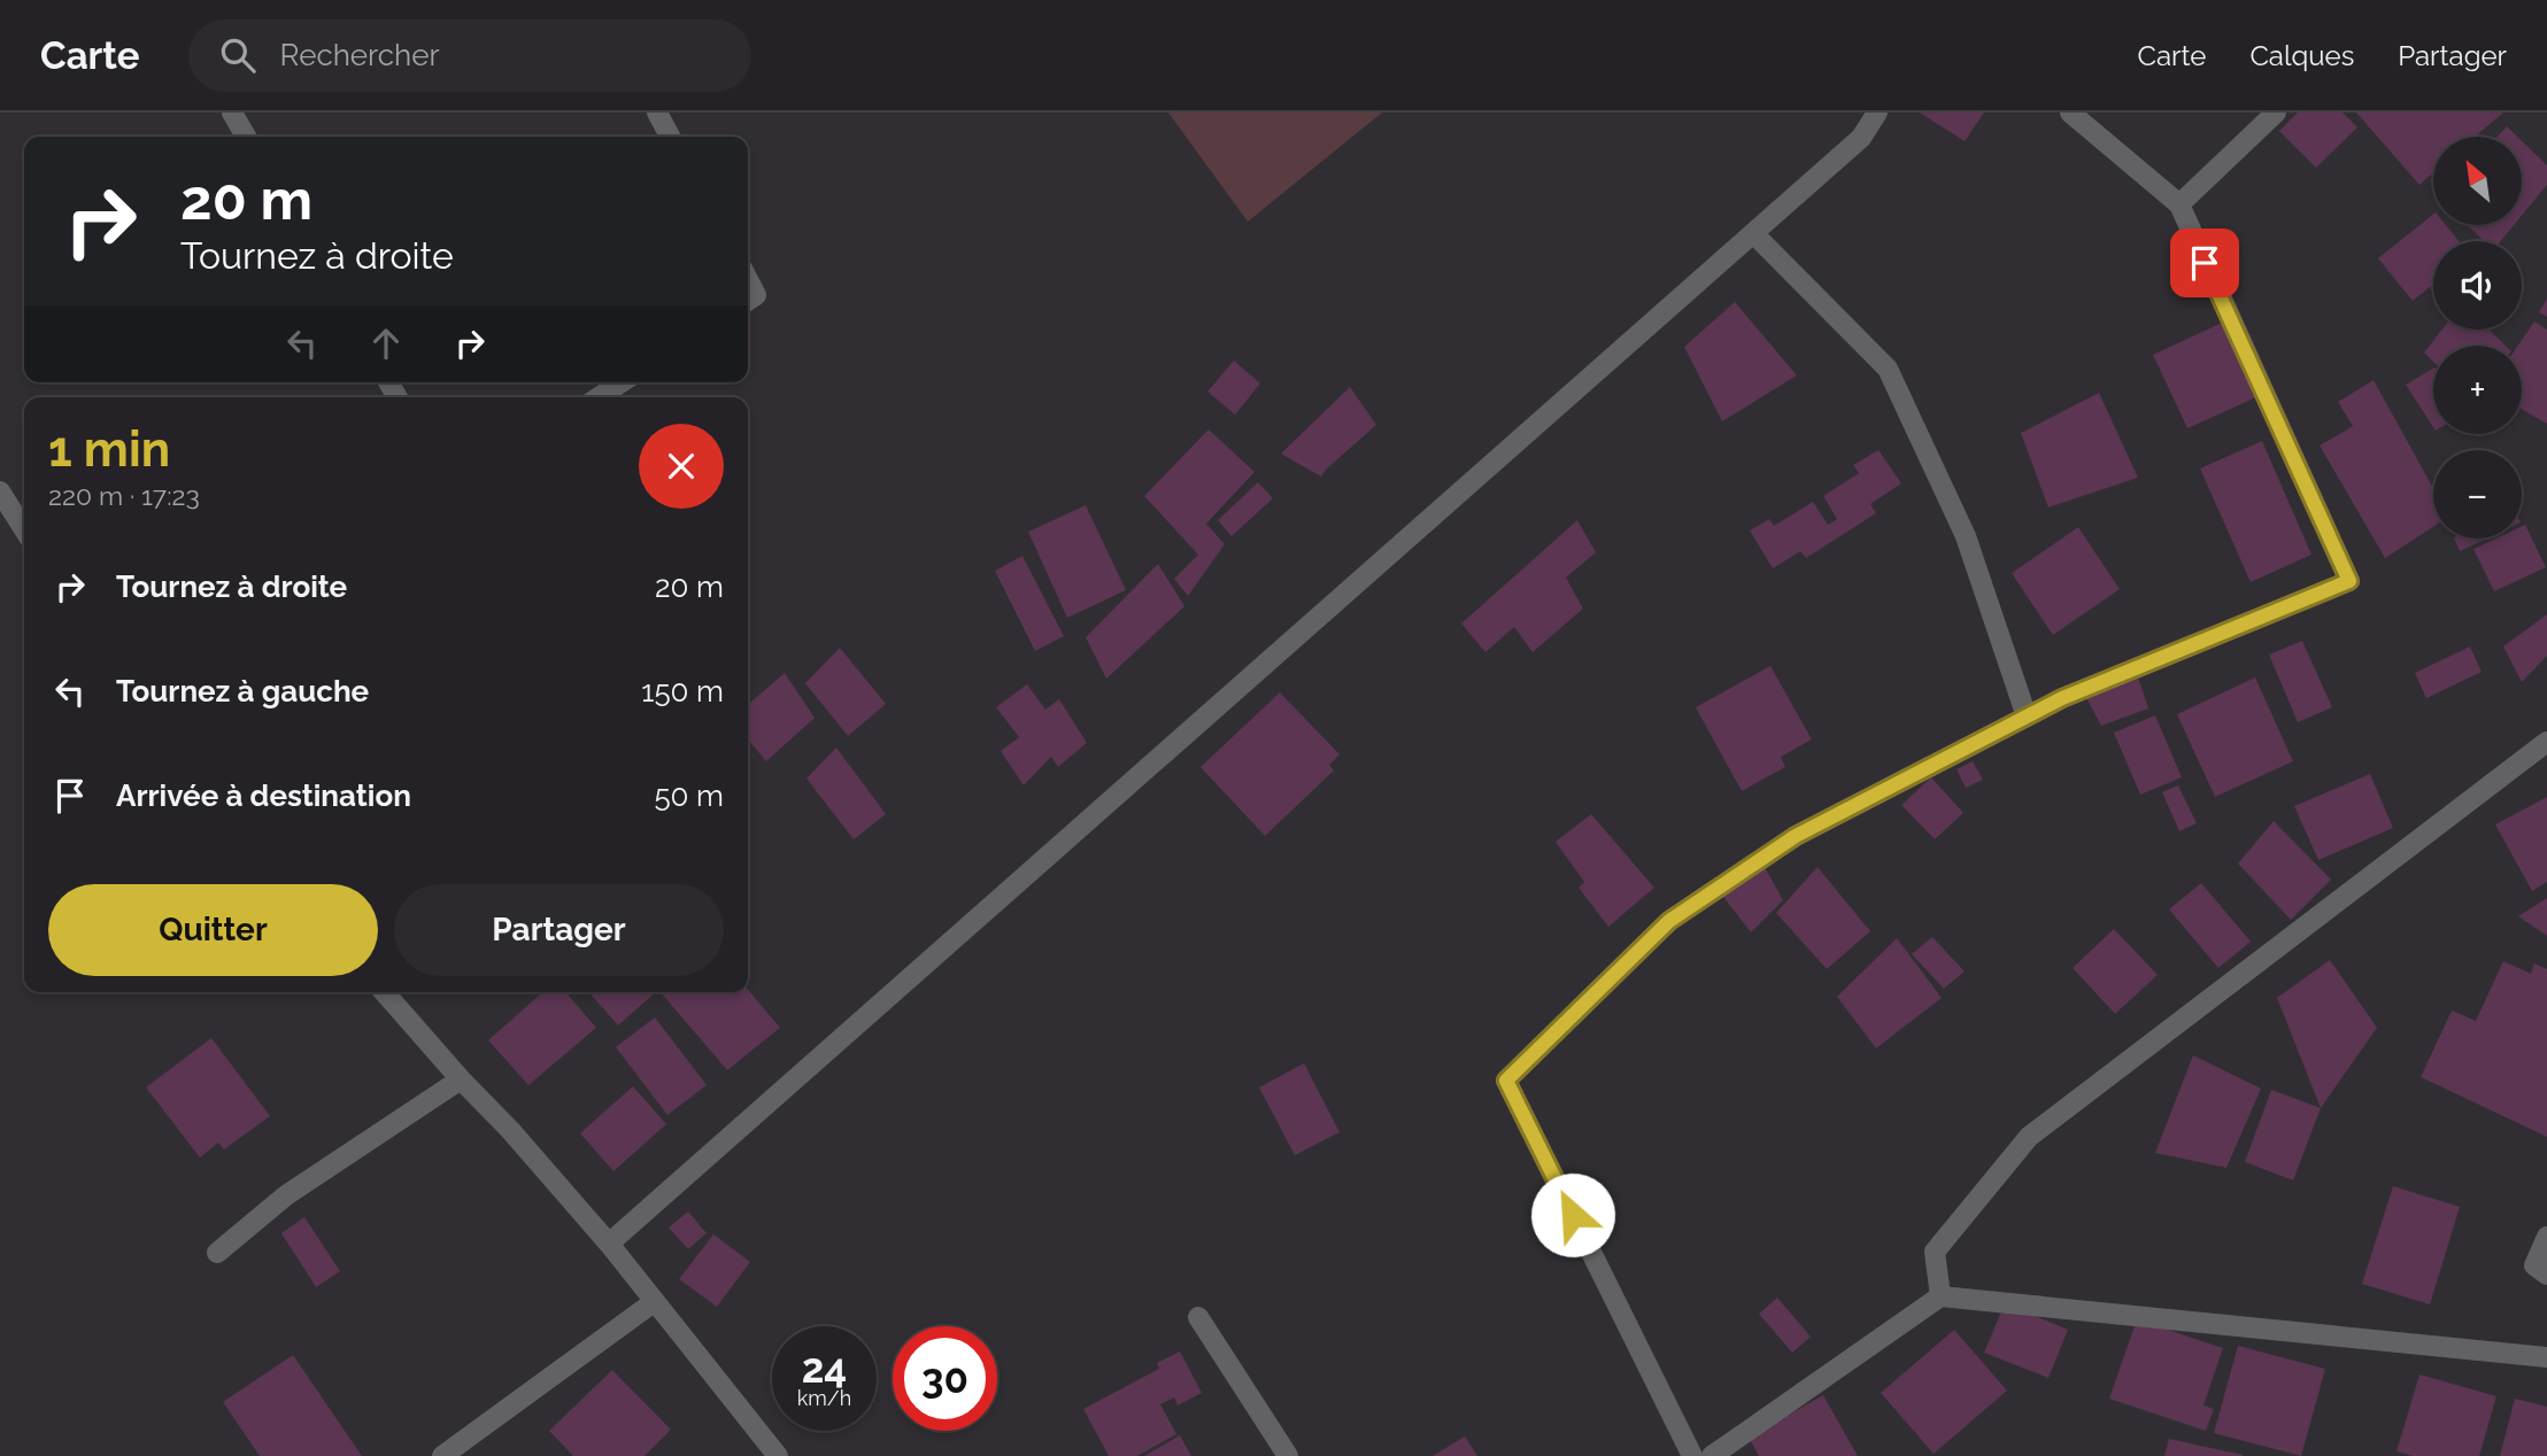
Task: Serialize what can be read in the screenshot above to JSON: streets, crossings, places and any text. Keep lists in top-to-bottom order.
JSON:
{
  "north": "top left",
  "page": {
    "header": "Carte",
    "search": "Rechercher",
    "nav": ["Carte", "Calques", "Partager"],
    "map_buttons": ["+", "−"],
    "turn": ["20 m", "Tournez à droite"],
    "heading": ["1 min", "220 m · 17:23"],
    "list": [
      {
        "name": "Tournez à droite",
        "value": "20 m"
      },
      {
        "name": "Tournez à gauche",
        "value": "150 m"
      },
      {
        "name": "Arrivée à destination",
        "value": "50 m"
      }
    ],
    "buttons": ["Quitter", "Partager"],
    "speed": "24 km/h",
    "limit": "30"
  }
}
